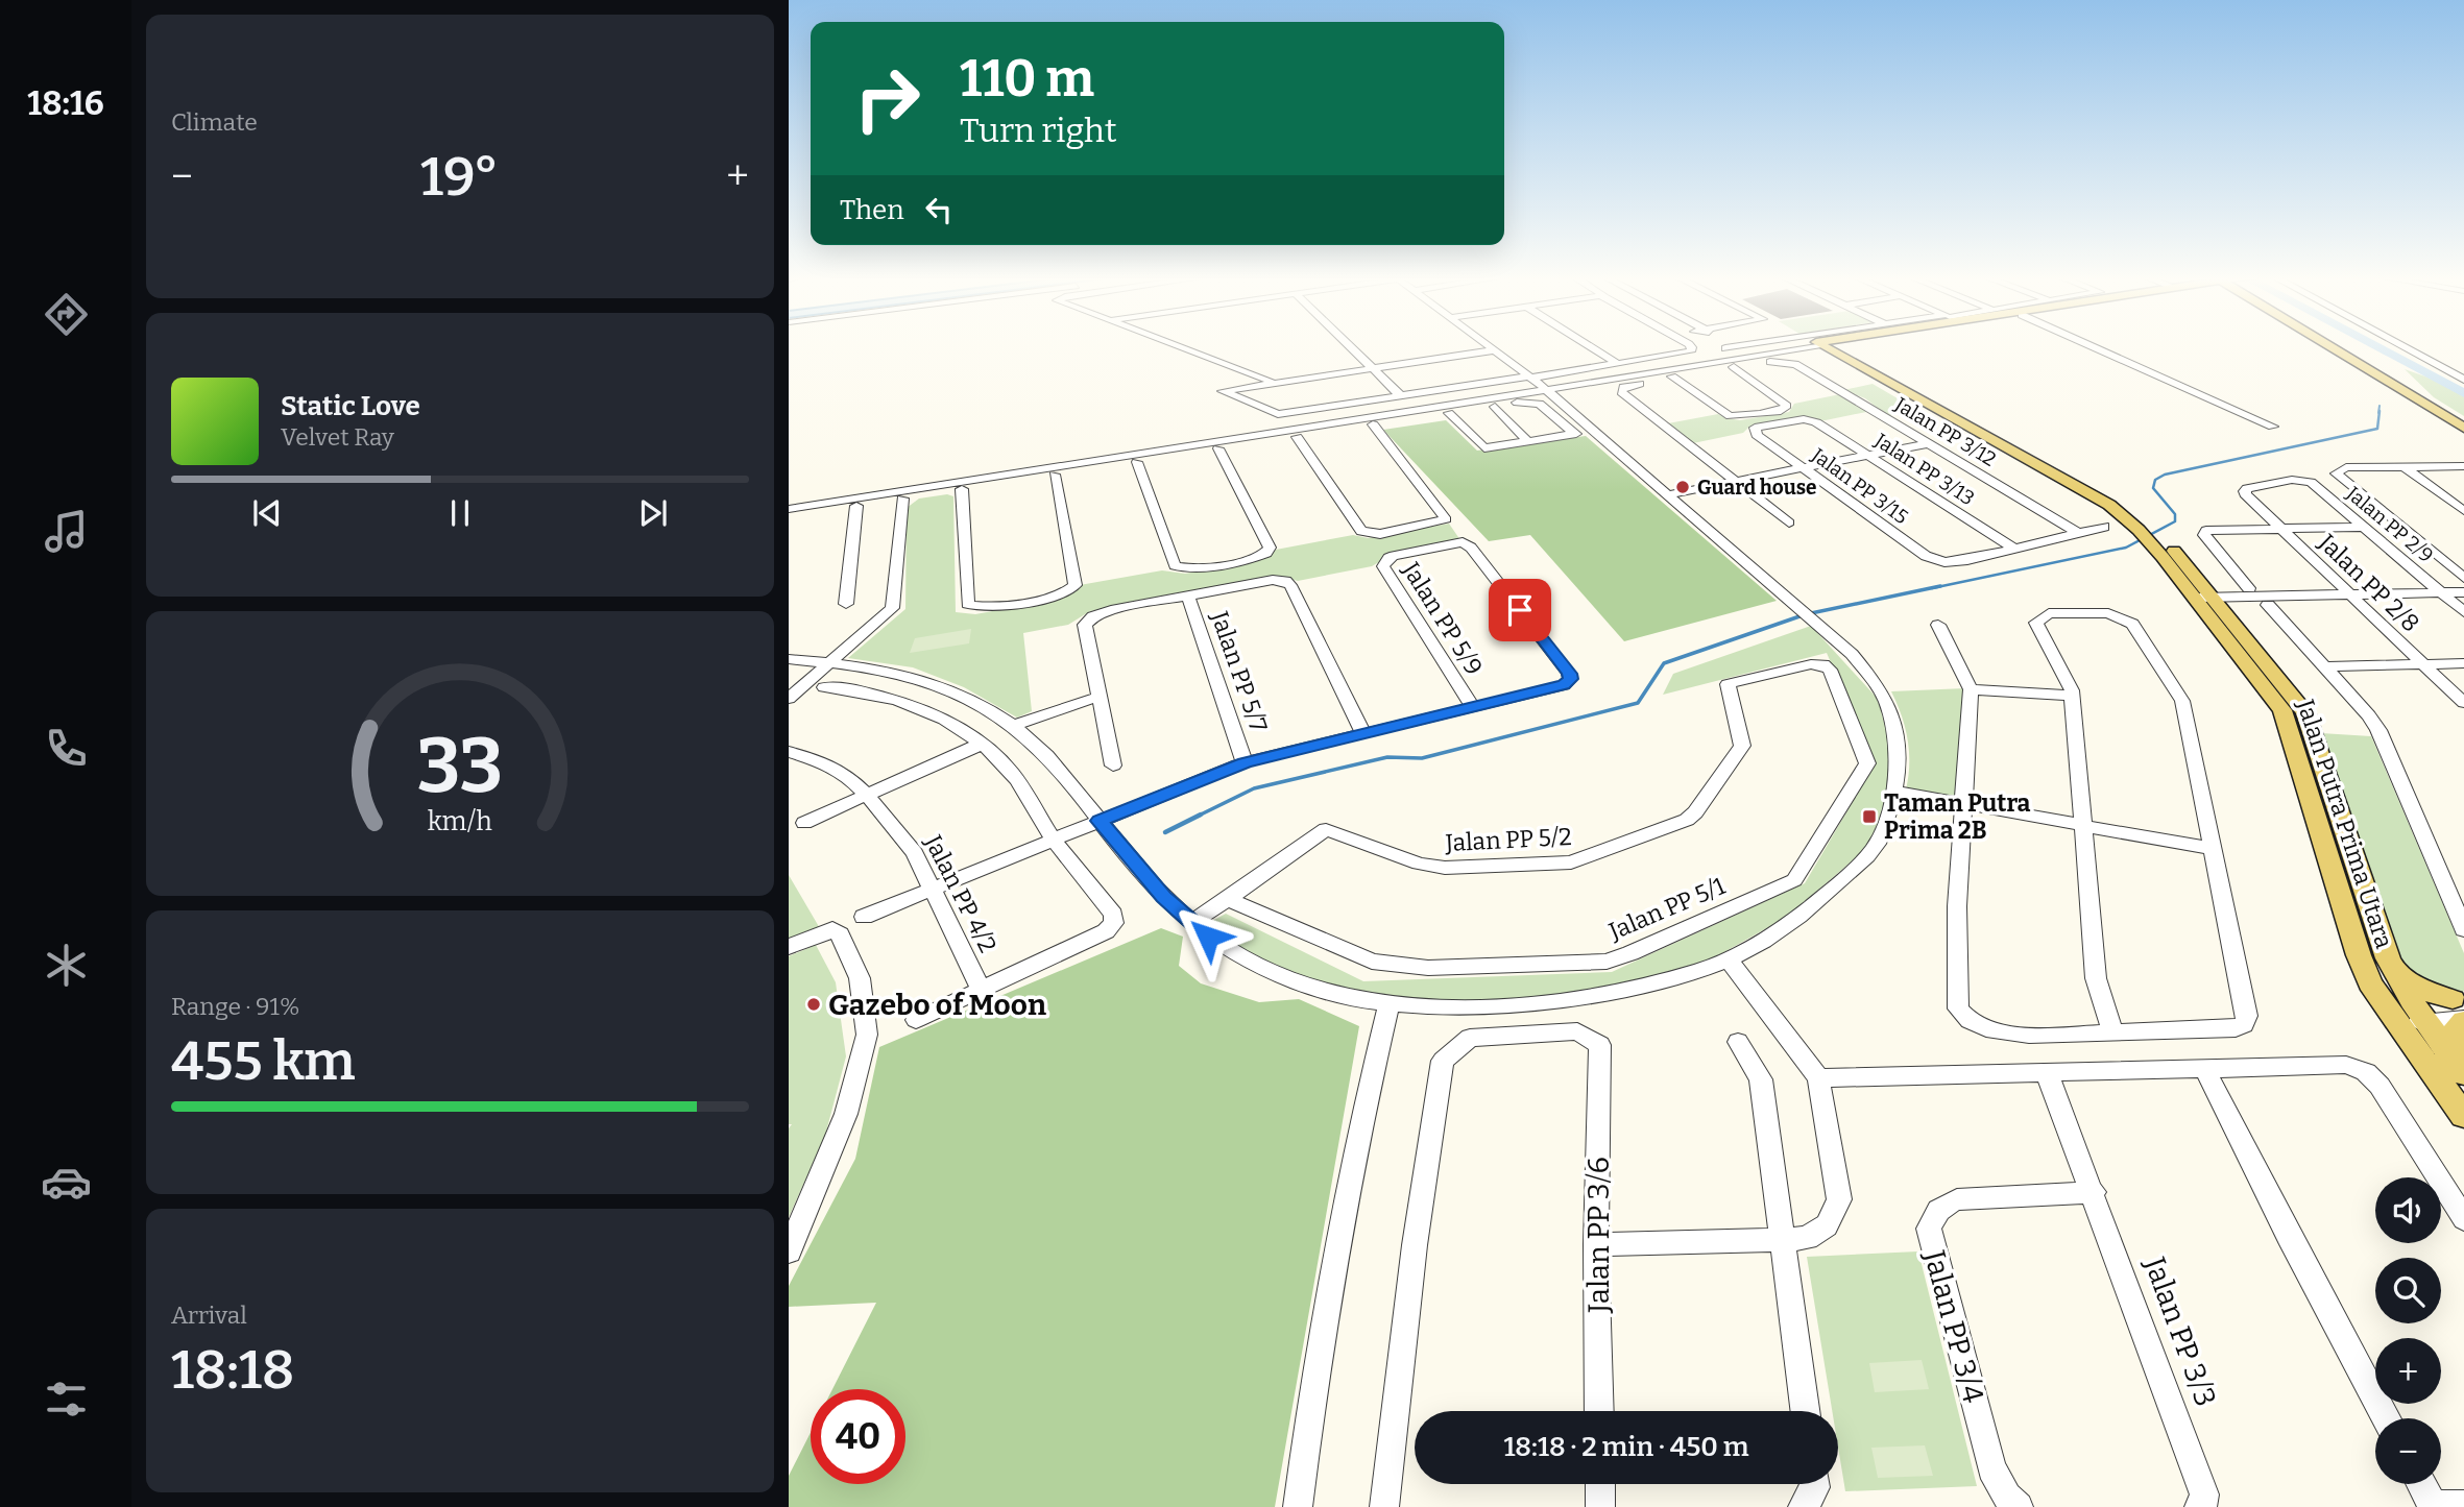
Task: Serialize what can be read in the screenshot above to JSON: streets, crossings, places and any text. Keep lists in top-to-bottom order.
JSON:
{
  "streets": {
    "main road": ["Jalan Putra Prima Utara"],
    "street": [
      "Jalan PP 3/12",
      "Jalan PP 3/13",
      "Jalan PP 3/15",
      "Jalan PP 2/9",
      "Jalan PP 2/8",
      "Jalan PP 5/9",
      "Jalan PP 5/7",
      "Jalan PP 5/2",
      "Jalan PP 4/2",
      "Jalan PP 5/1",
      "Jalan PP 3/6",
      "Jalan PP 3/4",
      "Jalan PP 3/3"
    ]
  },
  "crossings": [
    ["Jalan PP 3/13", "Jalan PP 3/15"],
    ["Jalan PP 2/9", "Jalan PP 2/8"],
    ["Jalan PP 5/2", "Jalan PP 5/1"],
    ["Jalan PP 3/4", "Jalan PP 3/3"]
  ],
  "places": {
    "other": ["Guard house", "Gazebo of Moon"],
    "transit": ["Taman Putra Prima 2B"]
  },
  "page": {
    "tabs": "18:16",
    "tile": [
      "Climate",
      ["Range · 91%", "455 km"],
      ["Arrival", "18:18"]
    ],
    "turn": ["110 m", "Turn right"],
    "heat": ["−", "19°", "+"],
    "then": "Then",
    "song": ["Static Love", "Velvet Ray"],
    "map_buttons": ["+", "−"],
    "limit": "40",
    "trip": "18:18 · 2 min · 450 m",
    "gauge": ["33", "km/h"]
  }
}
